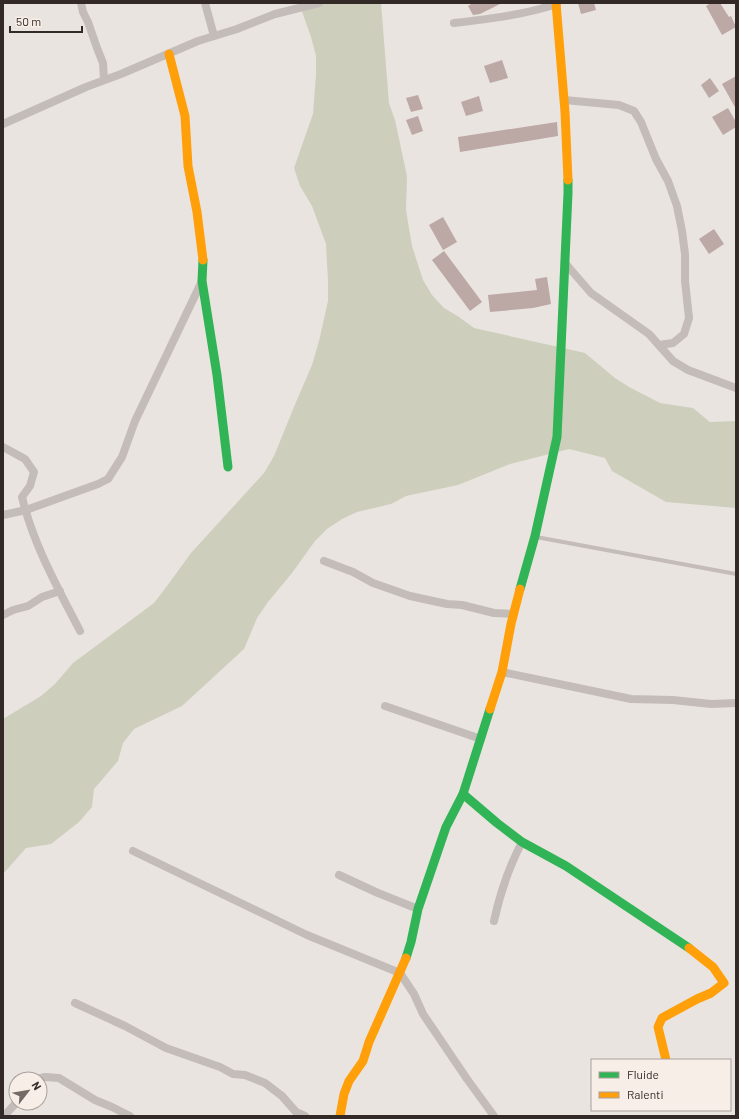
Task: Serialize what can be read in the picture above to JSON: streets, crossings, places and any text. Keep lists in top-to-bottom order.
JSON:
{
  "legend": ["Fluide", "Ralenti"],
  "scale_bar": "50 m",
  "north": "top right"
}
